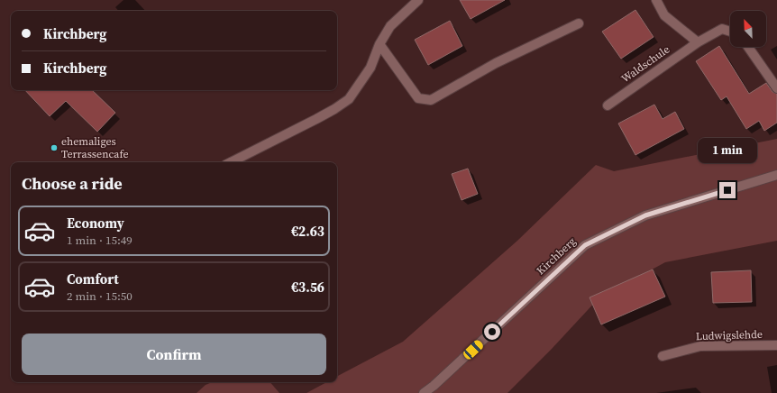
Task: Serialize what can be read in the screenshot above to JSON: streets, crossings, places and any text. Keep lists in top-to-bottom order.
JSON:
{
  "streets": {
    "street": ["Waldschule", "Kirchberg", "Ludwigslehde"]
  },
  "places": ["ehemaliges Terrassencafe"],
  "north": "top left",
  "page": {
    "banner": ["Kirchberg", "Kirchberg"],
    "bubble": "1 min",
    "heading": "Choose a ride",
    "list": [
      {
        "name": "Economy",
        "note": "1 min · 15:49",
        "value": "€2.63"
      },
      {
        "name": "Comfort",
        "note": "2 min · 15:50",
        "value": "€3.56"
      }
    ],
    "buttons": "Confirm"
  }
}
